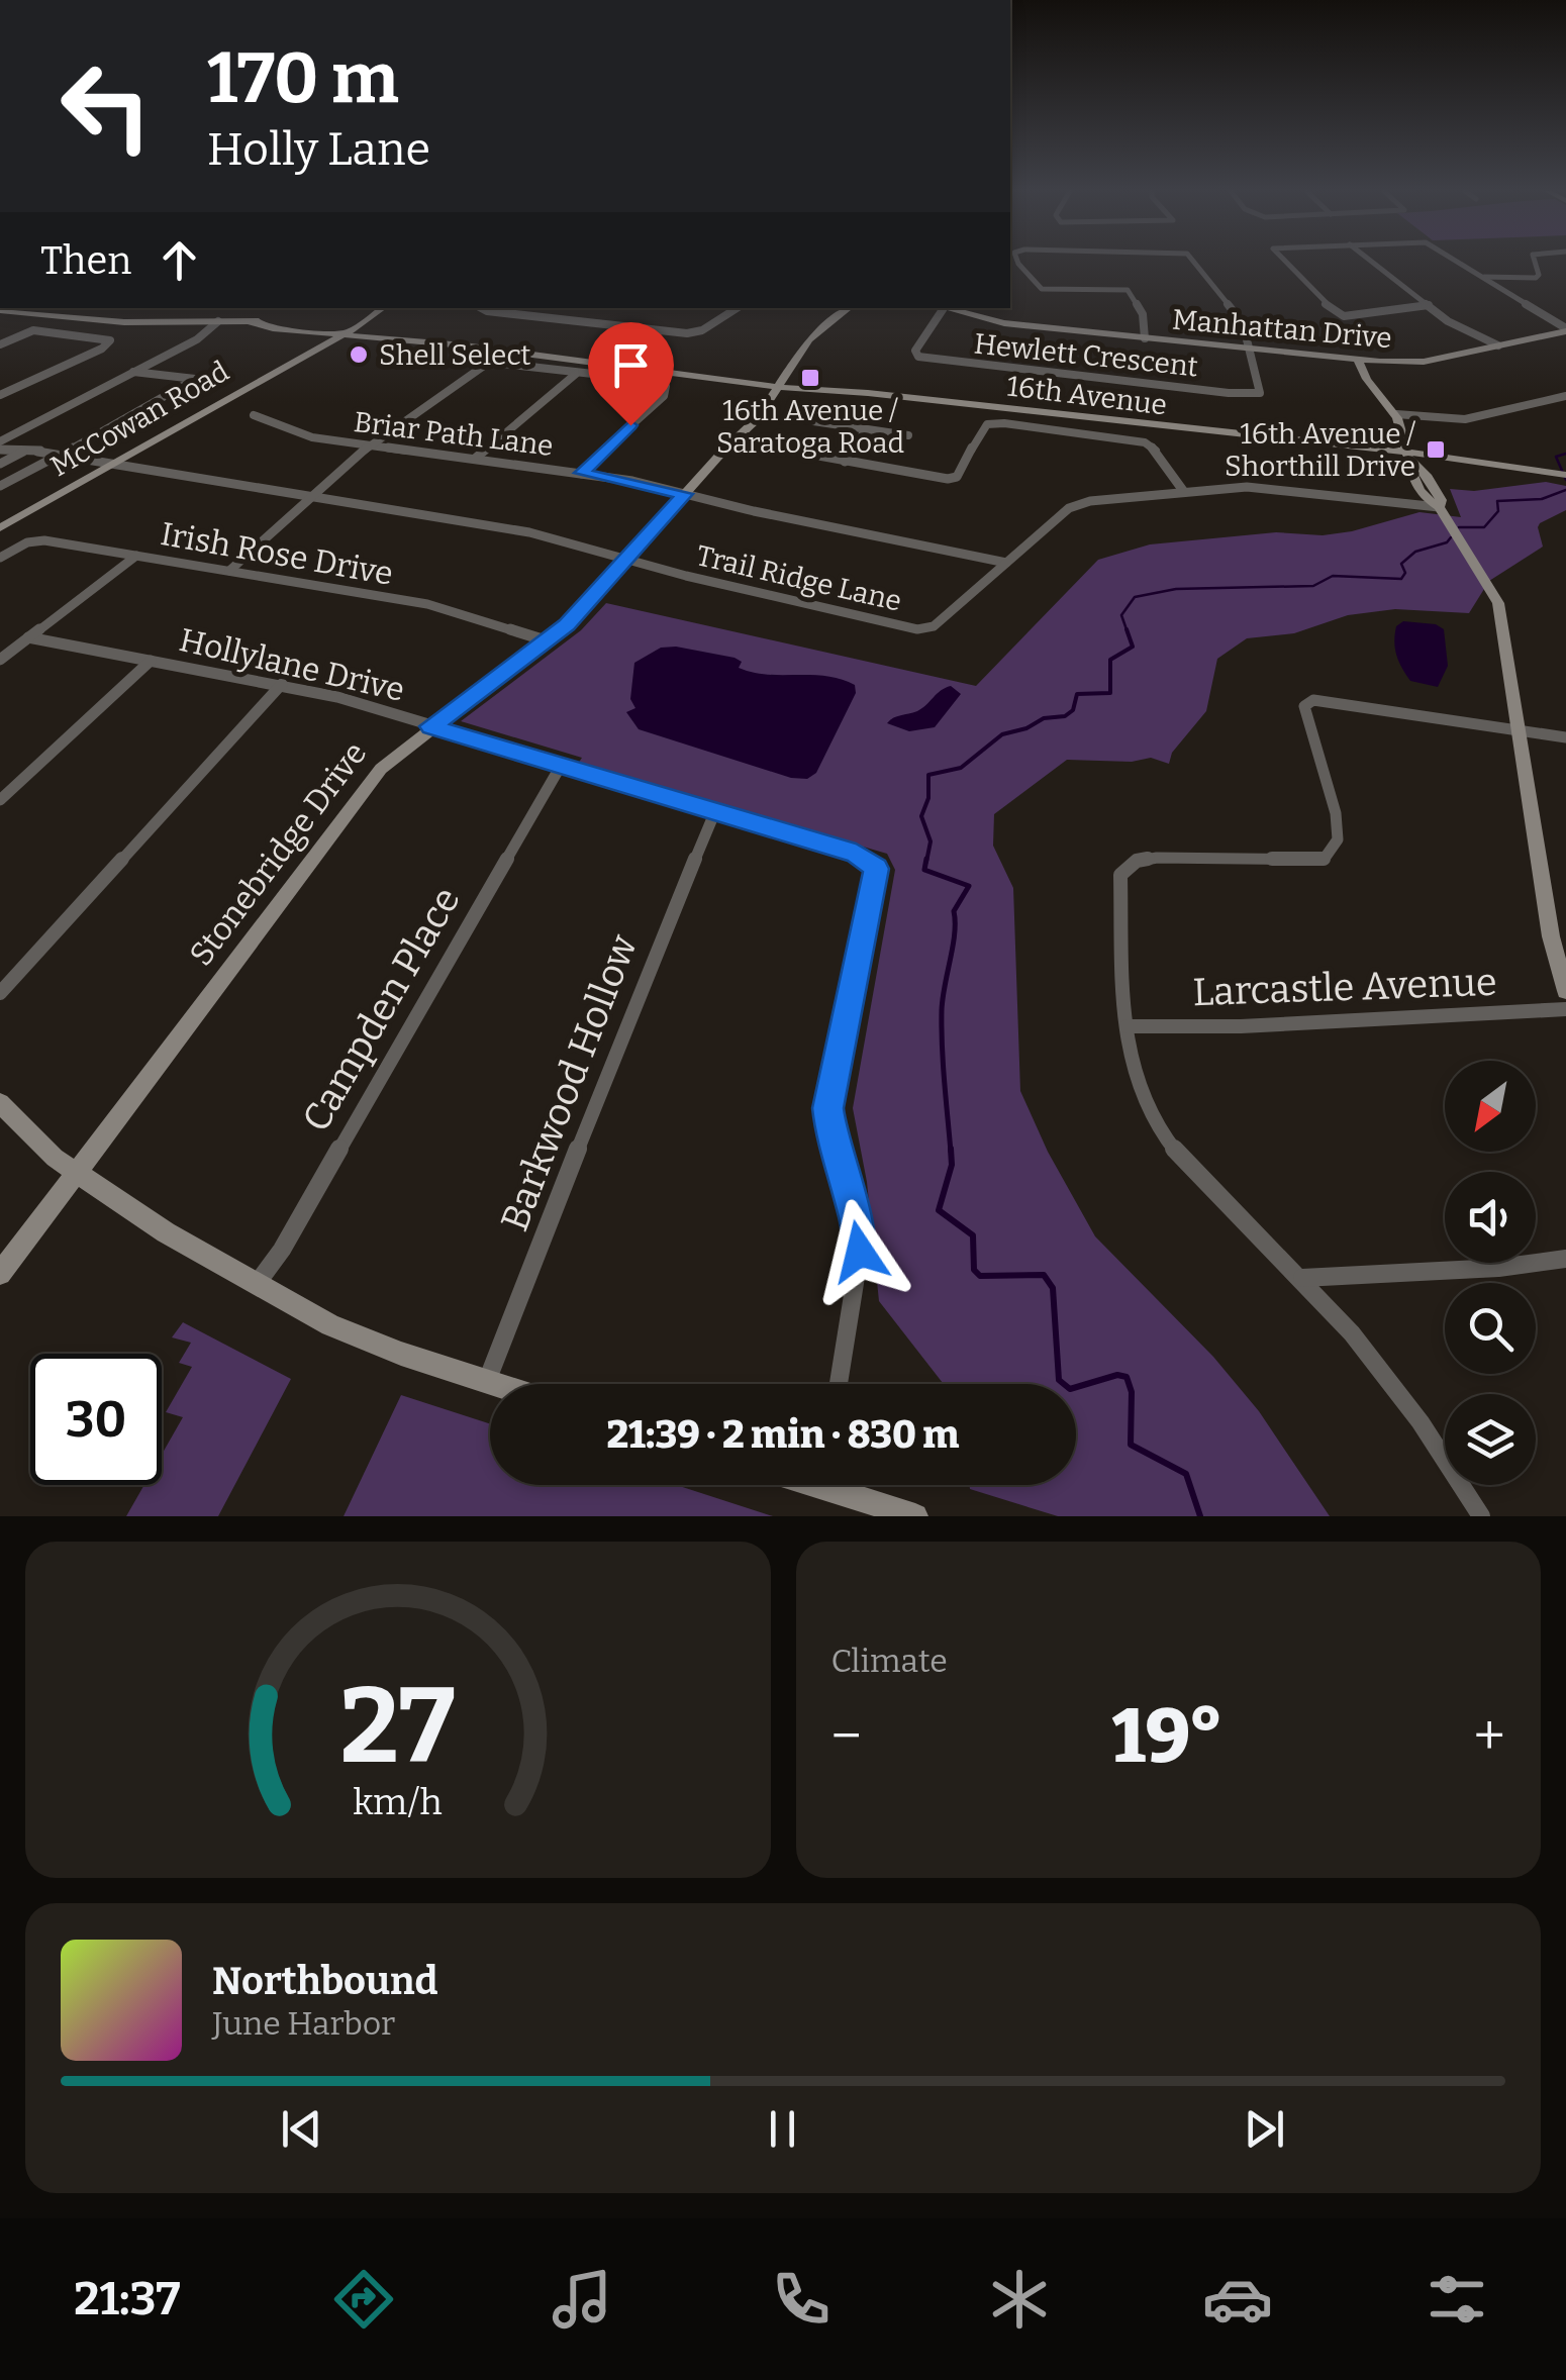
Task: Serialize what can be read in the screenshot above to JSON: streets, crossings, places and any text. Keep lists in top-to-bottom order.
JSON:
{
  "streets": {
    "street": [
      "Manhattan Drive",
      "Hewlett Crescent",
      "16th Avenue",
      "McCowan Road",
      "Briar Path Lane",
      "Irish Rose Drive",
      "Trail Ridge Lane",
      "Hollylane Drive",
      "Stonebridge Drive",
      "Larcastle Avenue",
      "Campden Place",
      "Barkwood Hollow"
    ]
  },
  "crossings": [
    ["Manhattan Drive", "Hewlett Crescent"],
    ["16th Avenue", "McCowan Road"],
    ["16th Avenue", "Stonebridge Drive"],
    ["McCowan Road", "Trail Ridge Lane"],
    ["Briar Path Lane", "Trail Ridge Lane"],
    ["Briar Path Lane", "Stonebridge Drive"],
    ["Irish Rose Drive", "Stonebridge Drive"],
    ["Trail Ridge Lane", "Stonebridge Drive"],
    ["Hollylane Drive", "Stonebridge Drive"],
    ["Hollylane Drive", "Campden Place"],
    ["Hollylane Drive", "Barkwood Hollow"]
  ],
  "places": {
    "other": ["Shell Select"],
    "transit": ["16th Avenue / Saratoga Road", "16th Avenue / Shorthill Drive"]
  },
  "north": "bottom left",
  "page": {
    "turn": ["170 m", "Holly Lane"],
    "then": "Then",
    "limit": "30",
    "trip": "21:39 · 2 min · 830 m",
    "tile": "Climate",
    "heat": ["−", "19°", "+"],
    "song": ["Northbound", "June Harbor"],
    "tabs": "21:37",
    "gauge": ["27", "km/h"]
  }
}
